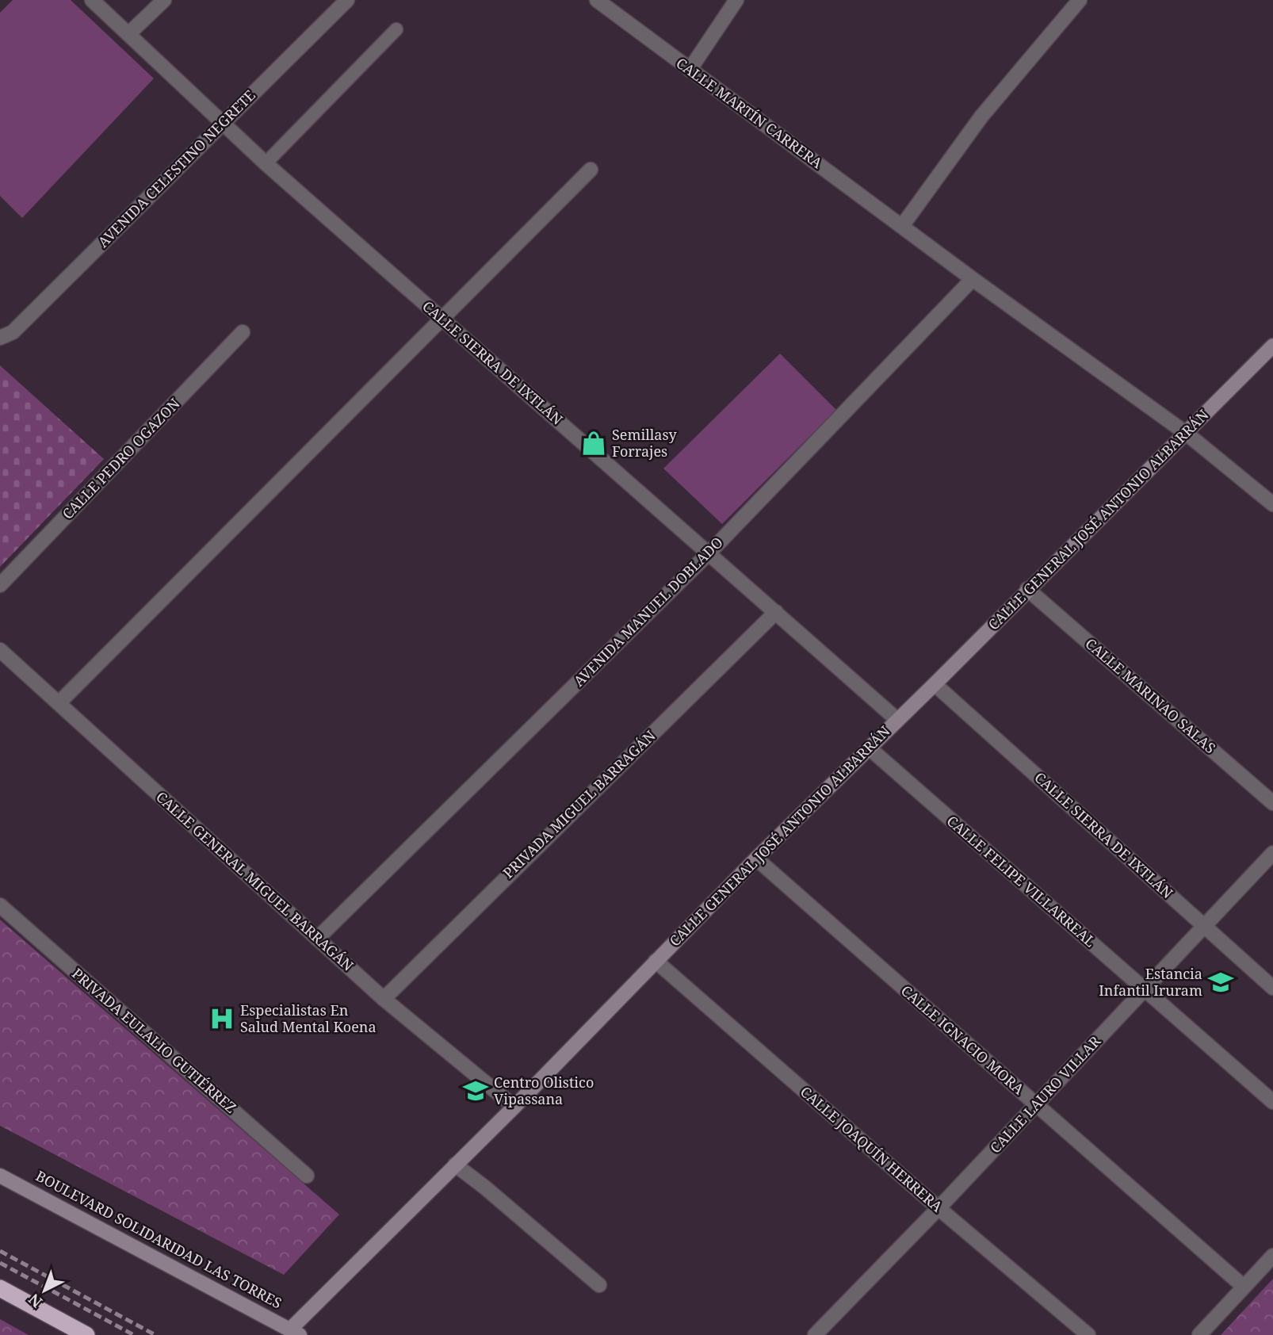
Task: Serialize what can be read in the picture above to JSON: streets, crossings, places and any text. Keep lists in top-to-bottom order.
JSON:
{
  "streets": {
    "street": [
      "CALLE MARTÍN CARRERA",
      "AVENIDA CELESTINO NEGRETE",
      "CALLE SIERRA DE IXTLÁN",
      "CALLE PEDRO OGAZON",
      "CALLE GENERAL JOSÉ ANTONIO ALBARRÁN",
      "AVENIDA MANUEL DOBLADO",
      "CALLE MARINAO SALAS",
      "PRIVADA MIGUEL BARRAGÁN",
      "CALLE GENERAL MIGUEL BARRAGÁN",
      "CALLE FELIPE VILLARREAL",
      "CALLE IGNACIO MORA",
      "PRIVADA EULALIO GUTIÉRREZ",
      "CALLE LAURO VILLAR",
      "CALLE JOAQUÍN HERRERA",
      "BOULEVARD SOLIDARIDAD LAS TORRES"
    ]
  },
  "crossings": [
    ["CALLE MARTÍN CARRERA", "CALLE GENERAL JOSÉ ANTONIO ALBARRÁN"],
    ["CALLE MARTÍN CARRERA", "AVENIDA MANUEL DOBLADO"],
    ["AVENIDA CELESTINO NEGRETE", "CALLE SIERRA DE IXTLÁN"],
    ["CALLE SIERRA DE IXTLÁN", "CALLE GENERAL JOSÉ ANTONIO ALBARRÁN"],
    ["CALLE SIERRA DE IXTLÁN", "AVENIDA MANUEL DOBLADO"],
    ["CALLE SIERRA DE IXTLÁN", "PRIVADA MIGUEL BARRAGÁN"],
    ["CALLE SIERRA DE IXTLÁN", "CALLE LAURO VILLAR"],
    ["CALLE GENERAL JOSÉ ANTONIO ALBARRÁN", "CALLE MARINAO SALAS"],
    ["CALLE GENERAL JOSÉ ANTONIO ALBARRÁN", "CALLE GENERAL MIGUEL BARRAGÁN"],
    ["CALLE GENERAL JOSÉ ANTONIO ALBARRÁN", "CALLE FELIPE VILLARREAL"],
    ["CALLE GENERAL JOSÉ ANTONIO ALBARRÁN", "CALLE IGNACIO MORA"],
    ["CALLE GENERAL JOSÉ ANTONIO ALBARRÁN", "CALLE JOAQUÍN HERRERA"],
    ["CALLE GENERAL JOSÉ ANTONIO ALBARRÁN", "BOULEVARD SOLIDARIDAD LAS TORRES"],
    ["AVENIDA MANUEL DOBLADO", "CALLE GENERAL MIGUEL BARRAGÁN"],
    ["PRIVADA MIGUEL BARRAGÁN", "CALLE GENERAL MIGUEL BARRAGÁN"],
    ["CALLE FELIPE VILLARREAL", "CALLE LAURO VILLAR"],
    ["CALLE IGNACIO MORA", "CALLE LAURO VILLAR"],
    ["CALLE LAURO VILLAR", "CALLE JOAQUÍN HERRERA"]
  ],
  "places": {
    "shop": ["Semillasy Forrajes"],
    "school or university": ["Estancia Infantil Iruram", "Centro Olistico Vipassana"],
    "hospital": ["Especialistas En Salud Mental Koena"]
  },
  "north": "bottom left"
}
